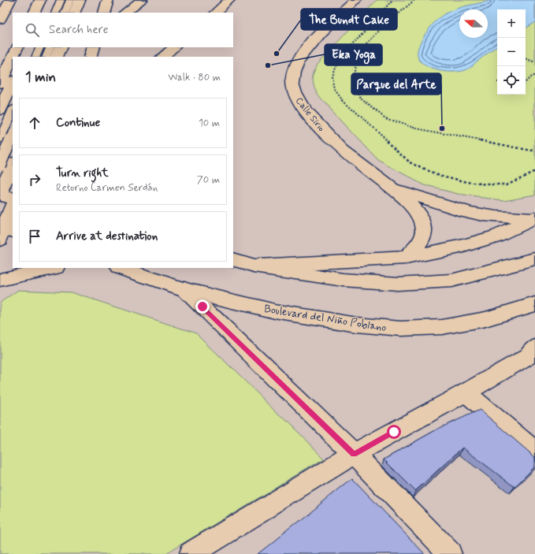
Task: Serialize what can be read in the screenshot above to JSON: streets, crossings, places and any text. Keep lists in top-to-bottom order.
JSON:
{
  "streets": {
    "street": ["Calle Sirio", "Boulevard del Niño Poblano"]
  },
  "places": ["The Bundt Cake", "Eka Yoga", "Parque del Arte"],
  "north": "left",
  "page": {
    "map_buttons": ["+", "−"],
    "search": "Search here",
    "heading": ["1 min", "Walk · 80 m"],
    "list": [
      ["Continue", "10 m"],
      ["Turn right", "Retorno Carmen Serdán", "70 m"],
      "Arrive at destination"
    ]
  }
}
